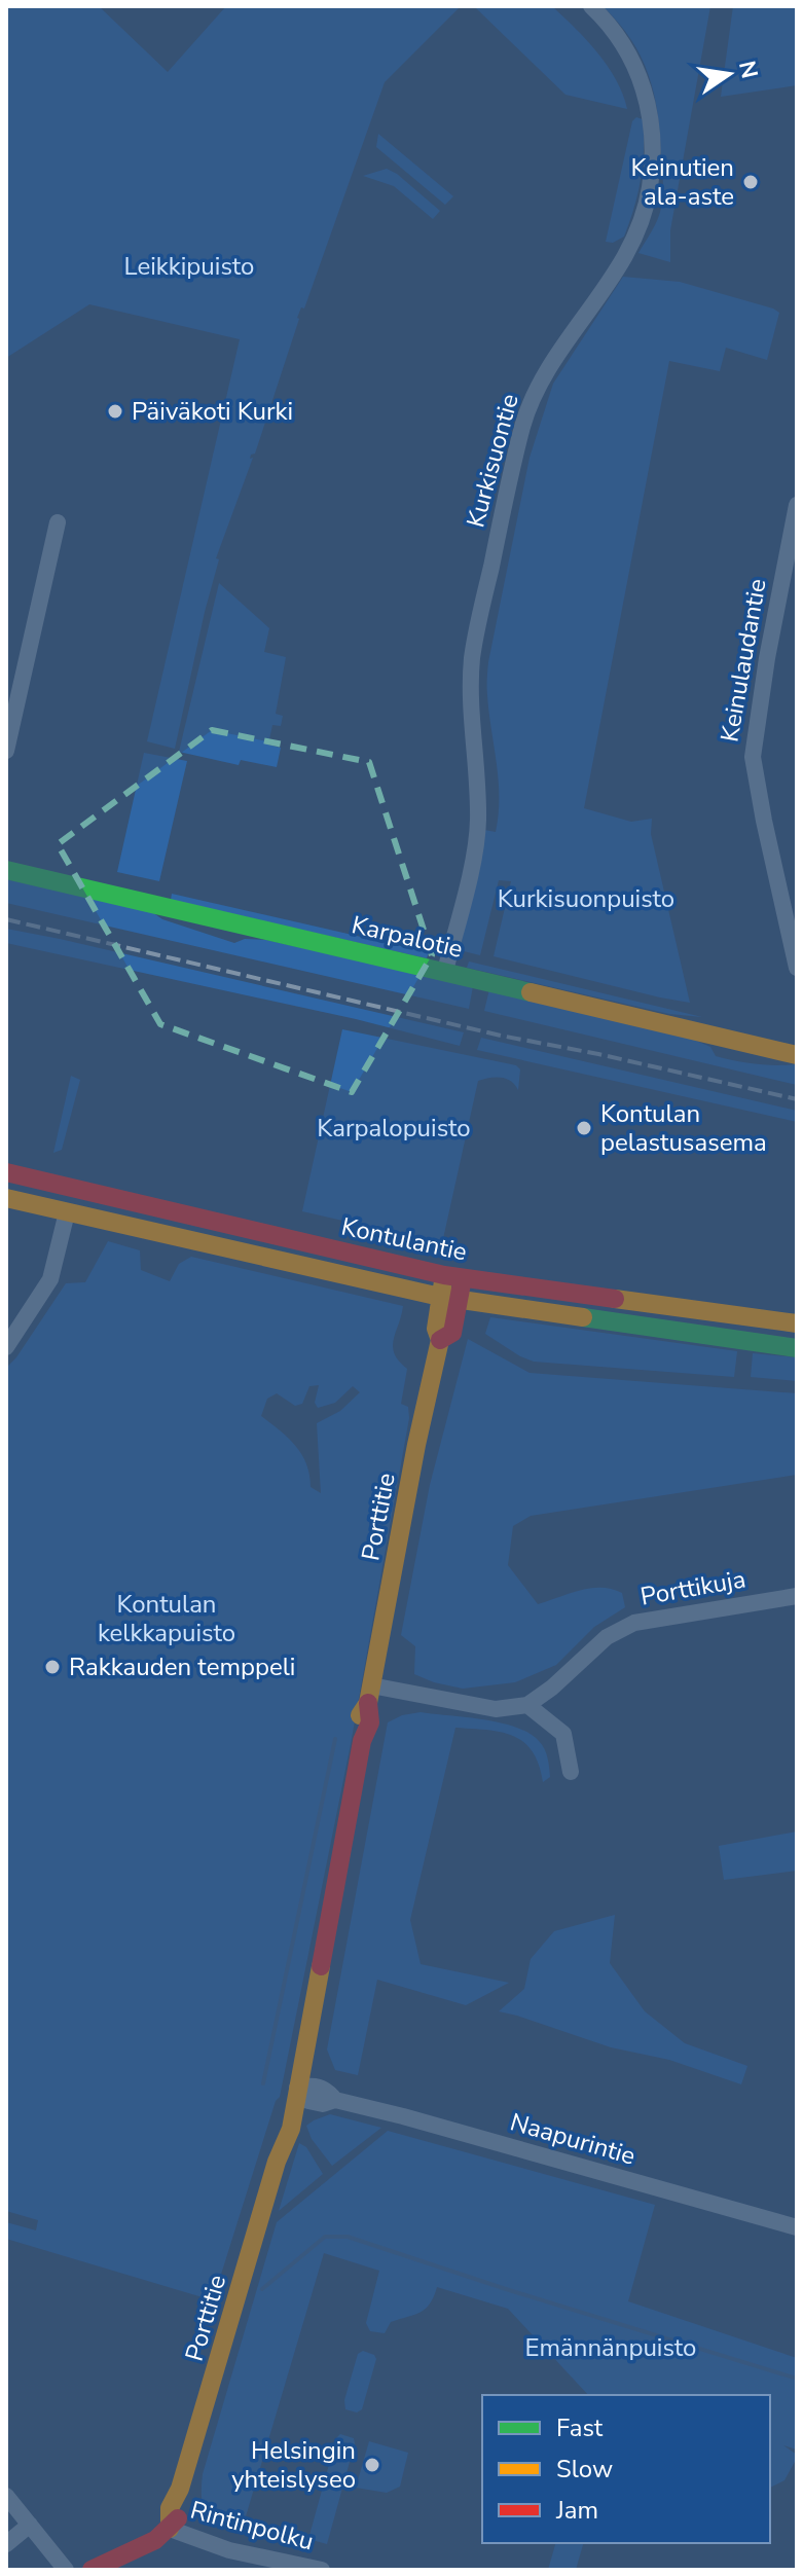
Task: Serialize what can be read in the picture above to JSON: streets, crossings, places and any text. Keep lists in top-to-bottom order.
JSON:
{
  "streets": {
    "street": [
      "Kurkisuontie",
      "Keinulaudantie",
      "Karpalotie",
      "Kontulantie",
      "Porttitie",
      "Porttikuja",
      "Naapurintie",
      "Rintinpolku"
    ]
  },
  "crossings": [
    ["Kurkisuontie", "Karpalotie"],
    ["Kontulantie", "Porttitie"],
    ["Porttitie", "Naapurintie"],
    ["Porttitie", "Rintinpolku"]
  ],
  "parks": [
    "Leikkipuisto",
    "Kurkisuonpuisto",
    "Karpalopuisto",
    "Kontulan kelkkapuisto",
    "Emännänpuisto"
  ],
  "places": [
    "Keinutien ala-aste",
    "Päiväkoti Kurki",
    "Kontulan pelastusasema",
    "Rakkauden temppeli",
    "Helsingin yhteislyseo"
  ],
  "legend": ["Fast", "Slow", "Jam"],
  "north": "right"
}
